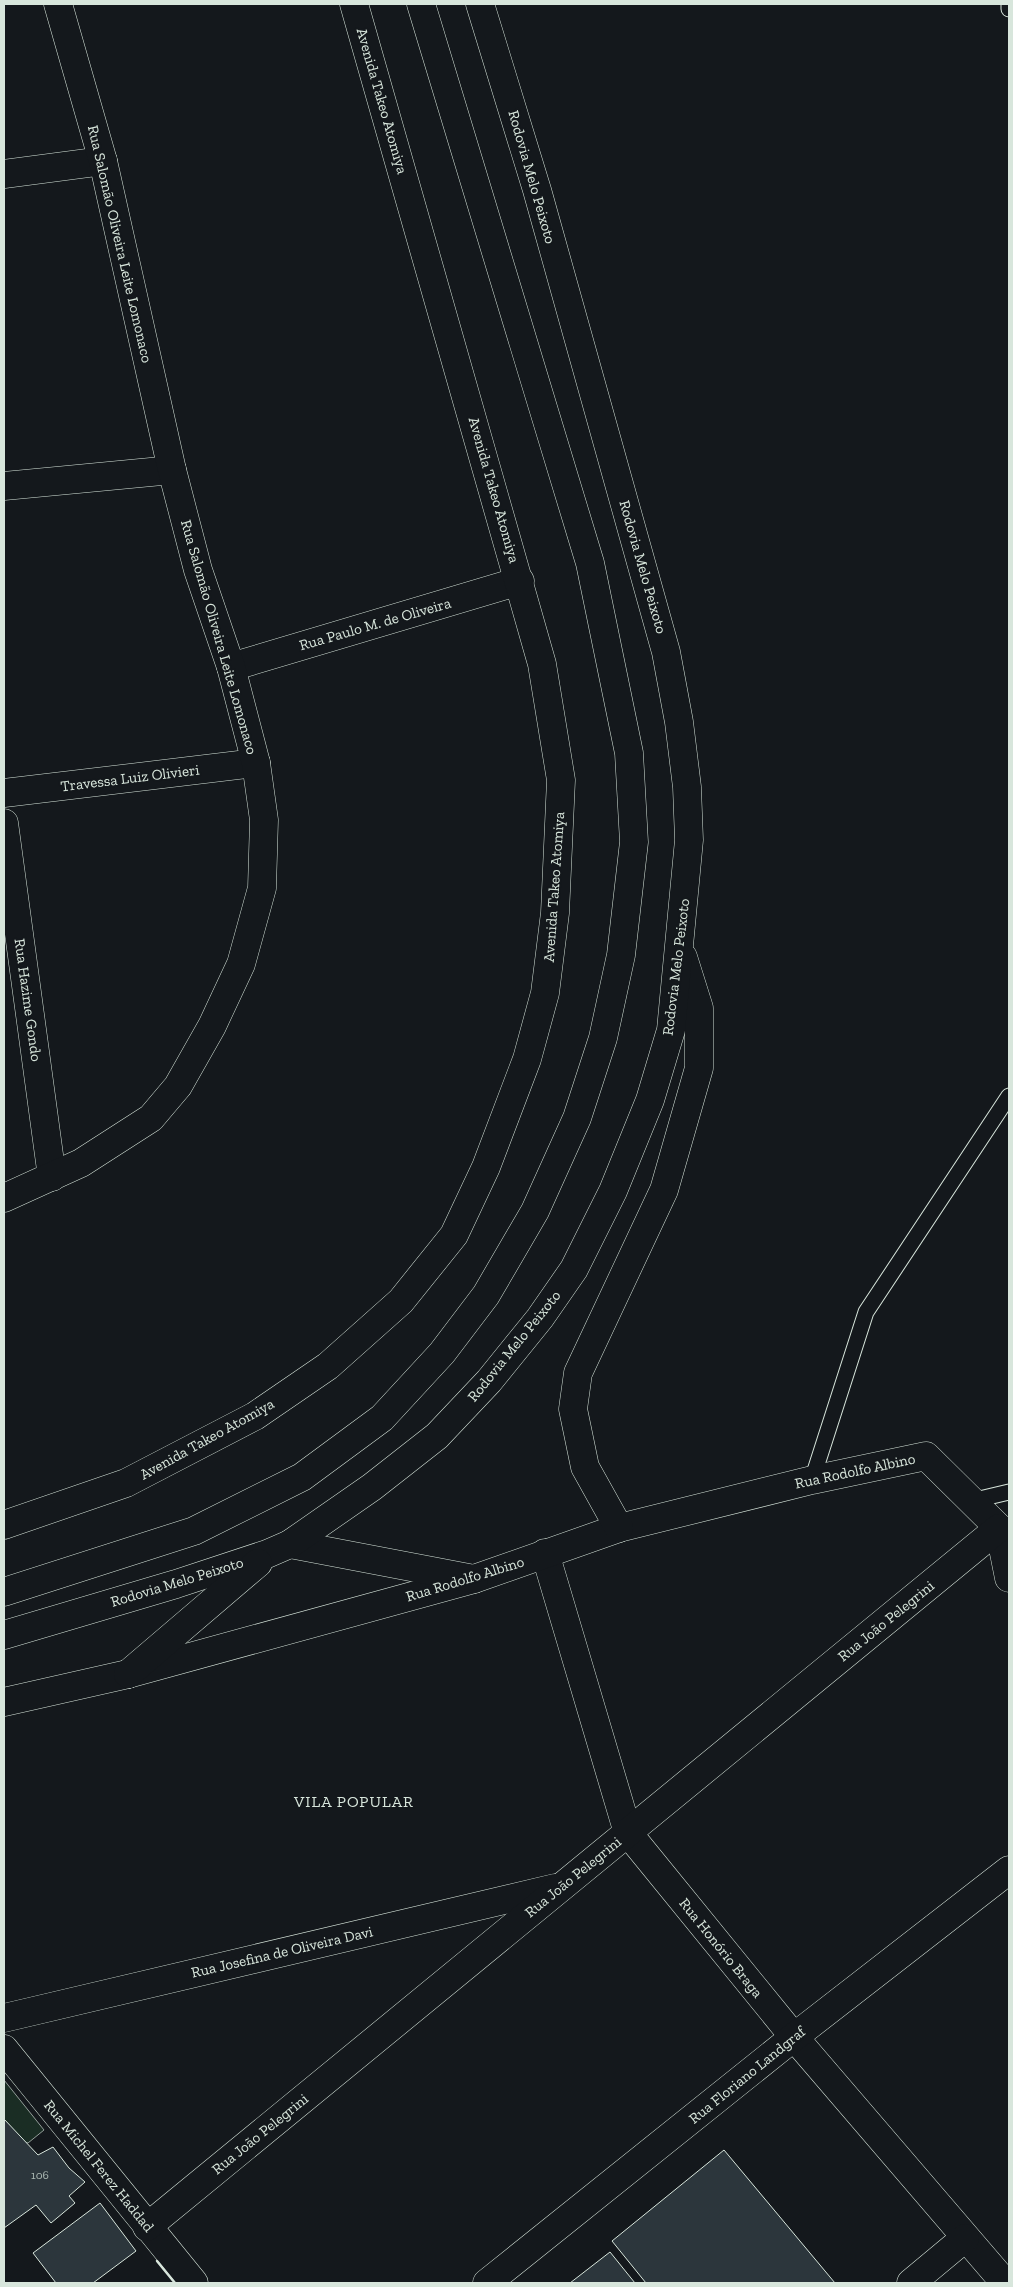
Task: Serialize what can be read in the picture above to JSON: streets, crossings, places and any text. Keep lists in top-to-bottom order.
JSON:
{
  "streets": {
    "main road": [
      "Avenida Takeo Atomiya",
      "Rodovia Melo Peixoto",
      "Rua Salomão Oliveira Leite Lomonaco",
      "Rua Paulo M. de Oliveira",
      "Travessa Luiz Olivieri",
      "Rua Hazime Gondo",
      "Rua Rodolfo Albino",
      "Rua João Pelegrini",
      "Rua Honório Braga",
      "Rua Josefina de Oliveira Davi",
      "Rua Floriano Landgraf",
      "Rua Michel Ferez Haddad"
    ]
  },
  "crossings": [
    ["Avenida Takeo Atomiya", "Rua Paulo M. de Oliveira"],
    ["Rua Salomão Oliveira Leite Lomonaco", "Rua Paulo M. de Oliveira"],
    ["Rua Salomão Oliveira Leite Lomonaco", "Travessa Luiz Olivieri"],
    ["Rua Salomão Oliveira Leite Lomonaco", "Rua Hazime Gondo"],
    ["Rua Rodolfo Albino", "Rua Honório Braga"],
    ["Rua João Pelegrini", "Rua Honório Braga"],
    ["Rua João Pelegrini", "Rua Josefina de Oliveira Davi"],
    ["Rua João Pelegrini", "Rua Michel Ferez Haddad"],
    ["Rua Honório Braga", "Rua Floriano Landgraf"]
  ],
  "districts": ["VILA POPULAR"],
  "house_numbers": ["106"]
}
